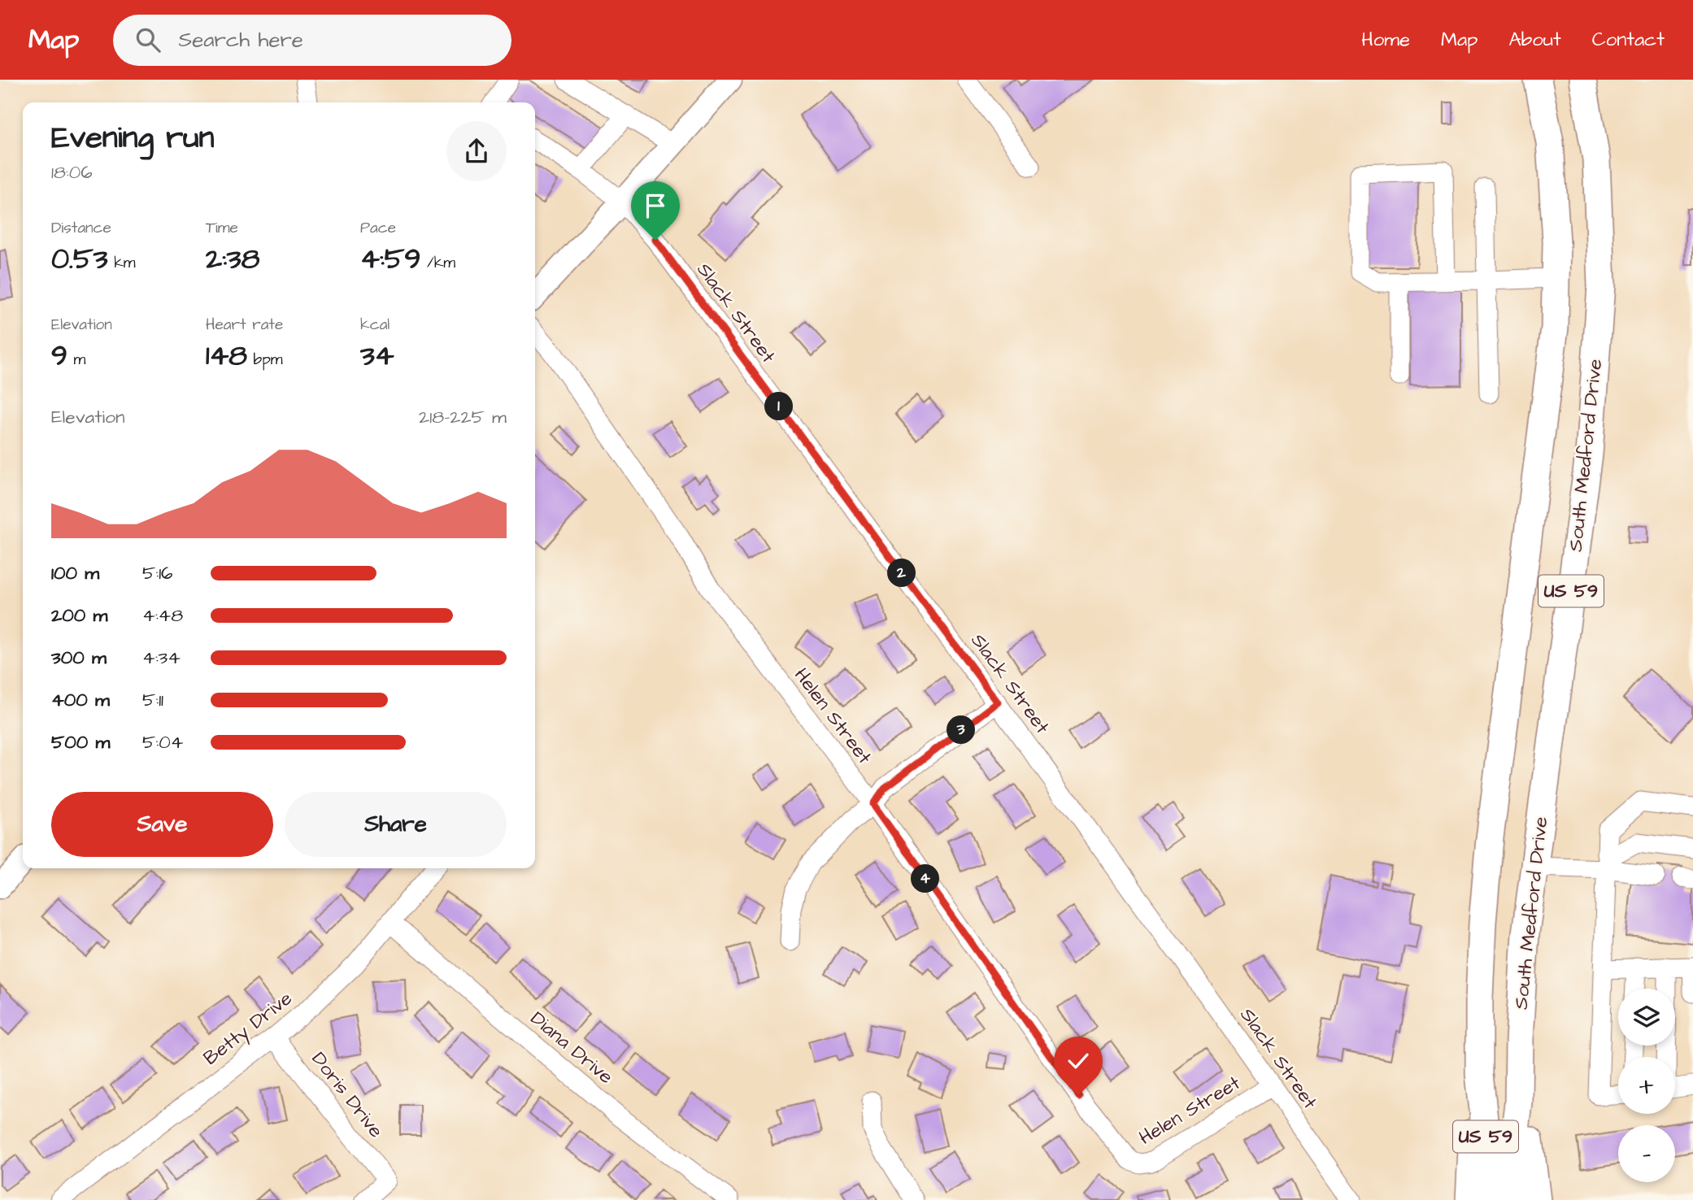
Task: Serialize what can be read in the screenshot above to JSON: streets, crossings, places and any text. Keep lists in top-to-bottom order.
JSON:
{
  "streets": {
    "highway": ["South Medford Drive", "US 59"],
    "street": [
      "Slack Street",
      "Helen Street",
      "Betty Drive",
      "Diana Drive",
      "Doris Drive"
    ]
  },
  "crossings": [
    ["Slack Street", "Helen Street"],
    ["South Medford Drive", "US 59"],
    ["Betty Drive", "Diana Drive"],
    ["Betty Drive", "Doris Drive"]
  ],
  "page": {
    "header": "Map",
    "search": "Search here",
    "nav": [
      "Home",
      "Map",
      "About",
      "Contact"
    ],
    "heading": ["Evening run", "18:06"],
    "stats": [
      ["Distance", "0.53 km"],
      ["Time", "2:38"],
      ["Pace", "4:59 /km"],
      ["Elevation", "9 m"],
      ["Heart rate", "148 bpm"],
      ["kcal", "34"]
    ],
    "pins": [
      "1",
      "2",
      "3",
      "4"
    ],
    "chart": ["Elevation", "218–225 m"],
    "list": [
      {
        "name": "100 m",
        "note": "5:16"
      },
      {
        "name": "200 m",
        "note": "4:48"
      },
      {
        "name": "300 m",
        "note": "4:34"
      },
      {
        "name": "400 m",
        "note": "5:11"
      },
      {
        "name": "500 m",
        "note": "5:04"
      }
    ],
    "buttons": ["Save", "Share"],
    "map_buttons": ["+", "−"]
  }
}
